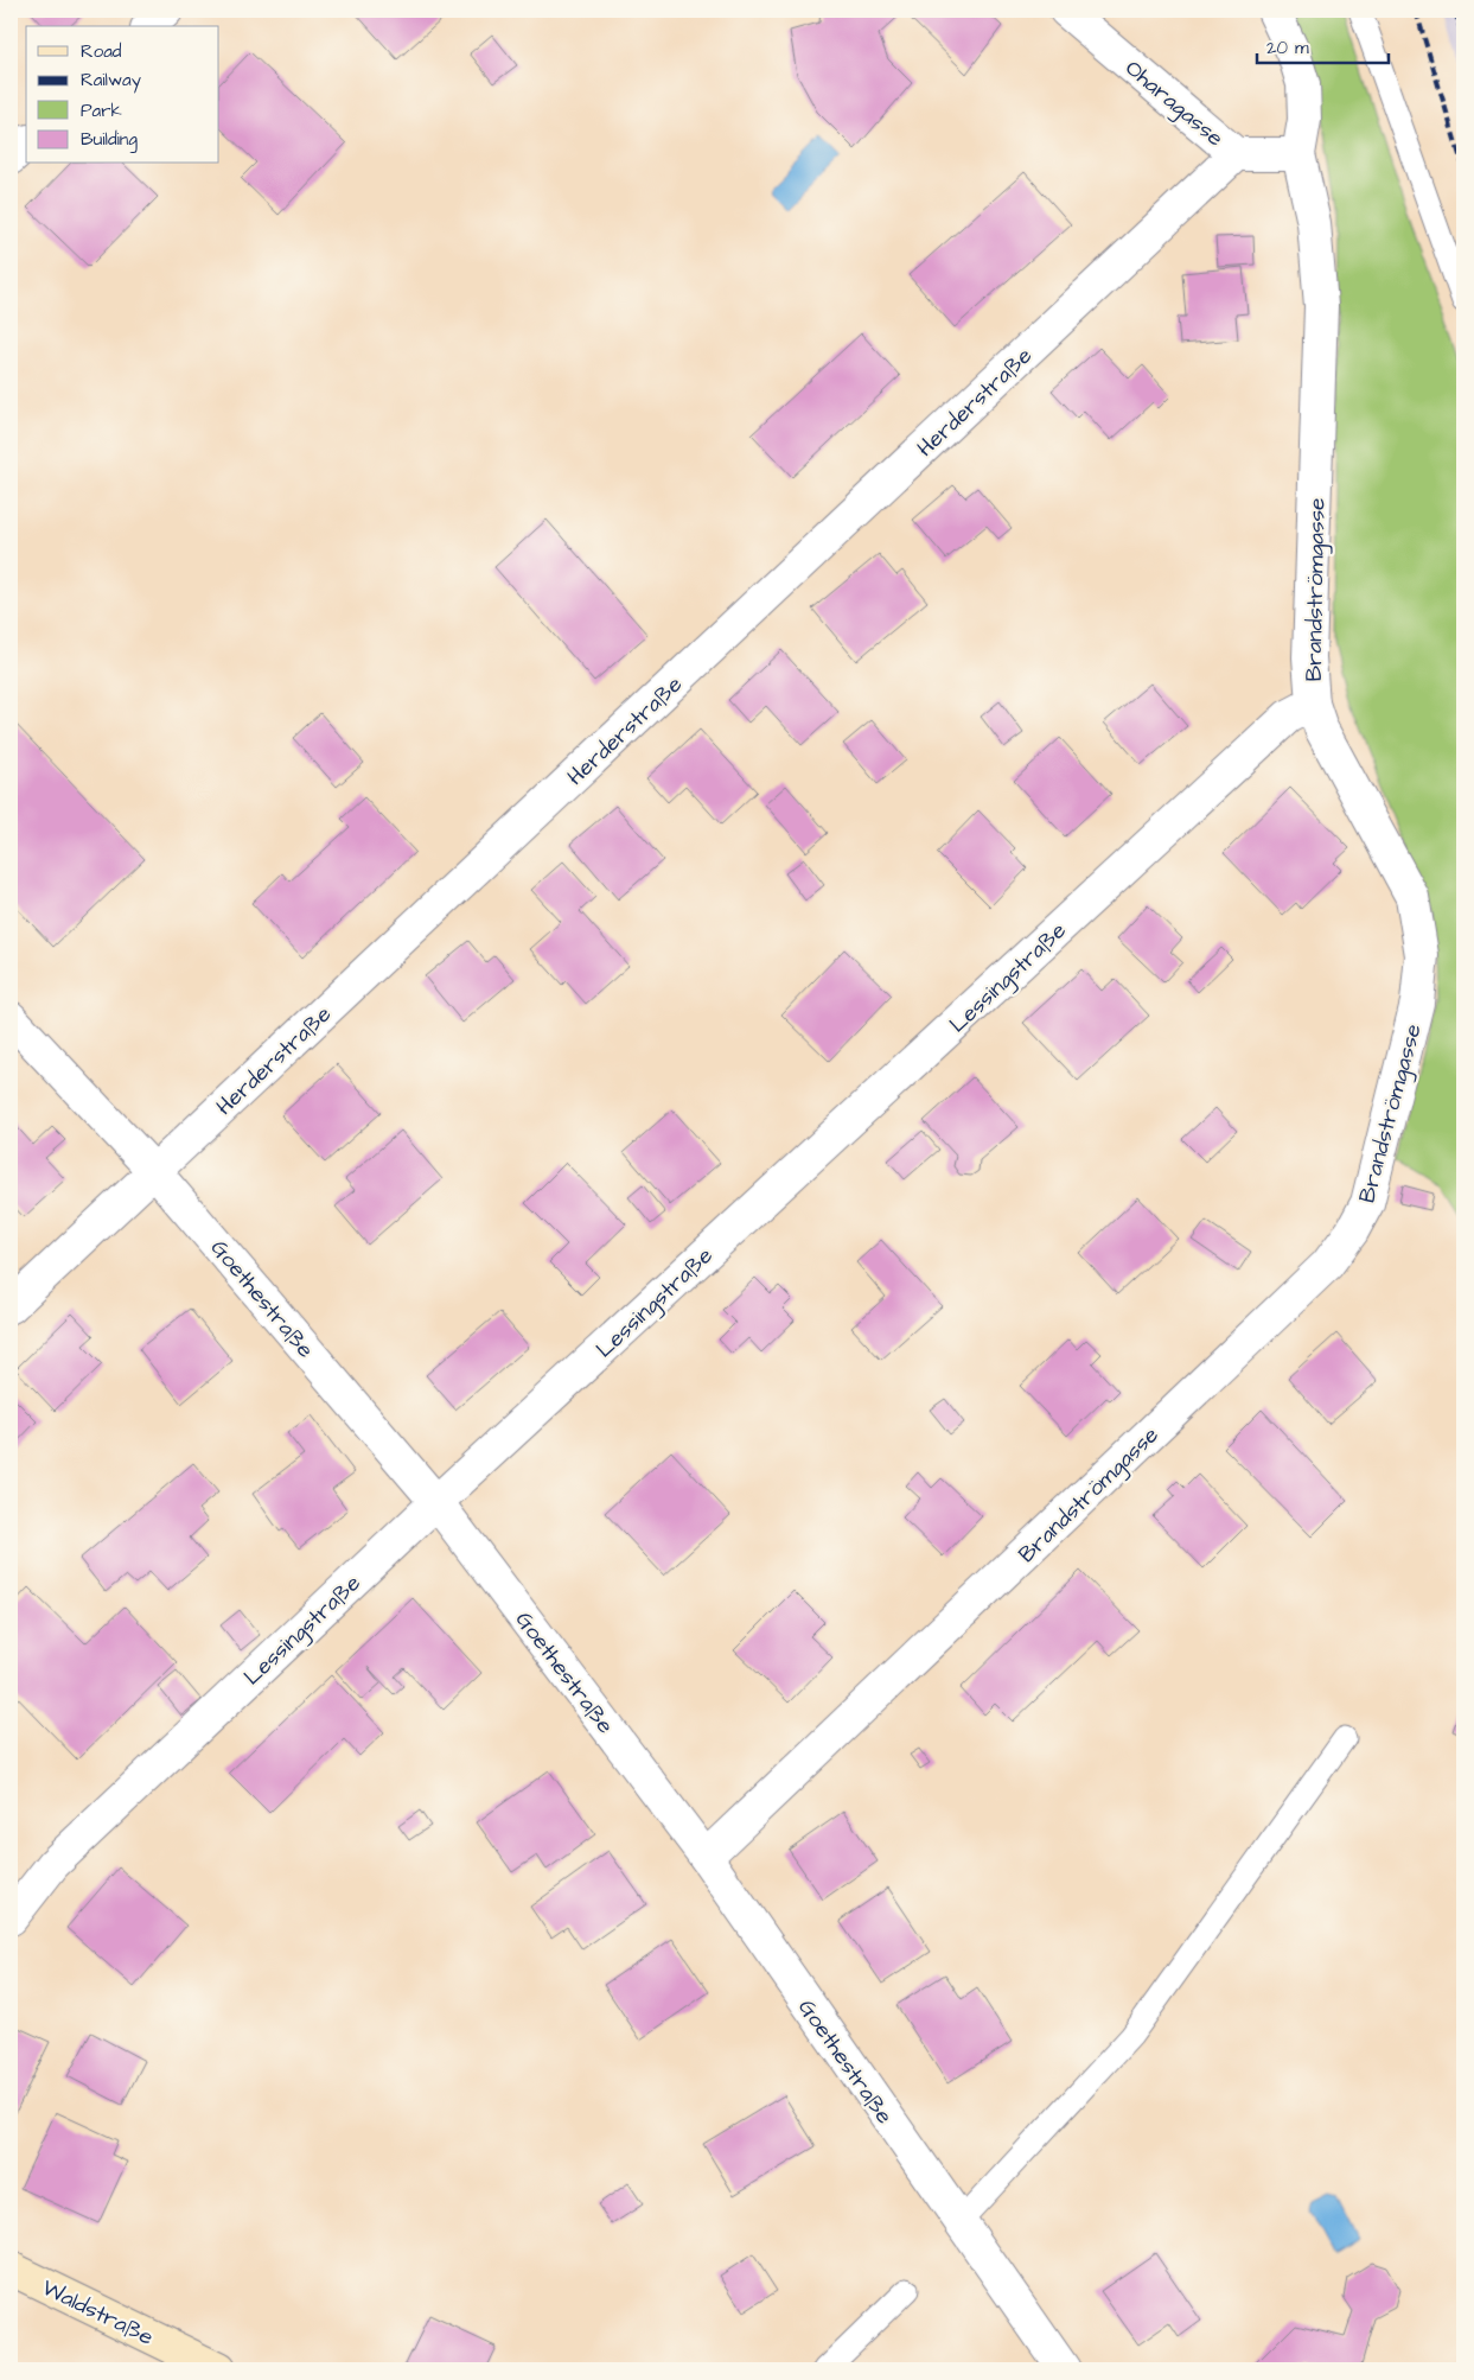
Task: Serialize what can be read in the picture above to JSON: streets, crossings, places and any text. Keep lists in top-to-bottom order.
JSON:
{
  "streets": {
    "street": [
      "Oharagasse",
      "Herderstraße",
      "Brandströmgasse",
      "Lessingstraße",
      "Goethestraße",
      "Waldstraße"
    ]
  },
  "crossings": [
    ["Oharagasse", "Herderstraße"],
    ["Oharagasse", "Brandströmgasse"],
    ["Herderstraße", "Goethestraße"],
    ["Brandströmgasse", "Lessingstraße"],
    ["Brandströmgasse", "Goethestraße"],
    ["Lessingstraße", "Goethestraße"]
  ],
  "legend": [
    "Road",
    "Railway",
    "Park",
    "Building"
  ],
  "scale_bar": "20 m"
}
